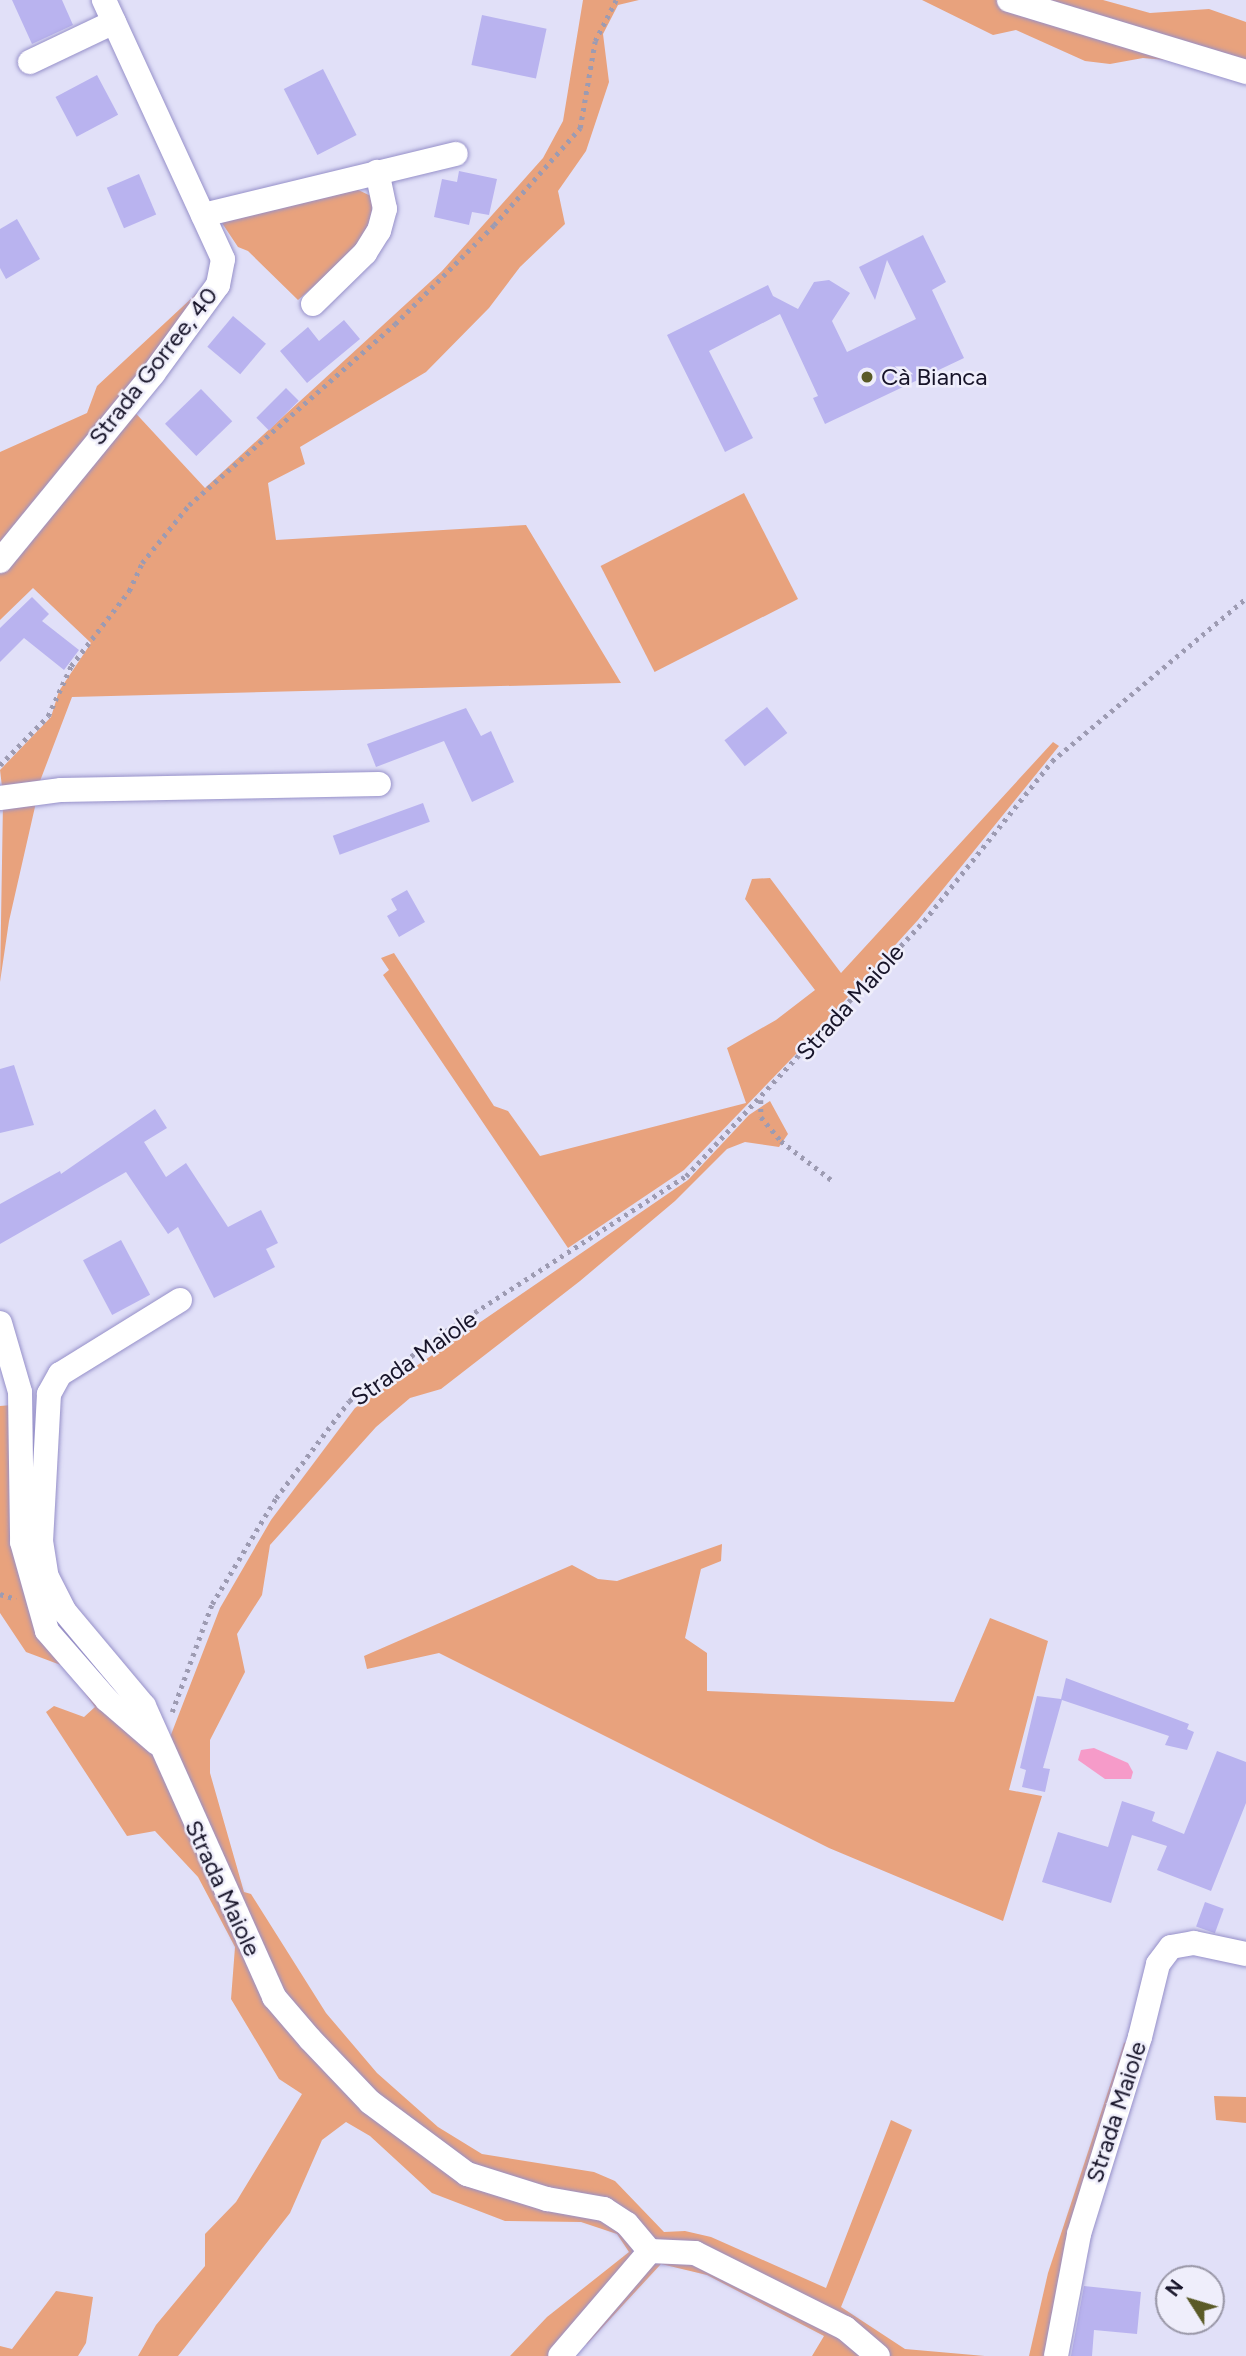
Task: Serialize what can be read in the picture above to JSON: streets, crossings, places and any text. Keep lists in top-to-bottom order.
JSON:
{
  "streets": {
    "street": ["Strada Gorree, 40", "Strada Maiole"]
  },
  "places": ["Cà Bianca"],
  "north": "top left"
}
